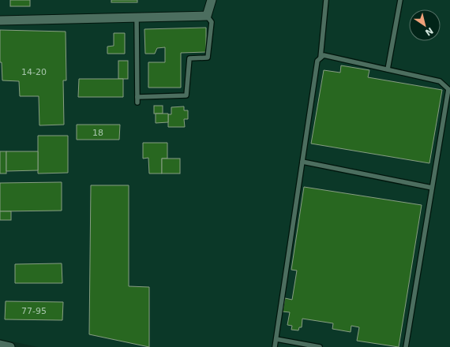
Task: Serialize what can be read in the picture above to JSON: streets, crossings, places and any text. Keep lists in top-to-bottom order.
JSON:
{
  "house_numbers": ["14-20", "18", "77-95"],
  "north": "bottom right"
}
